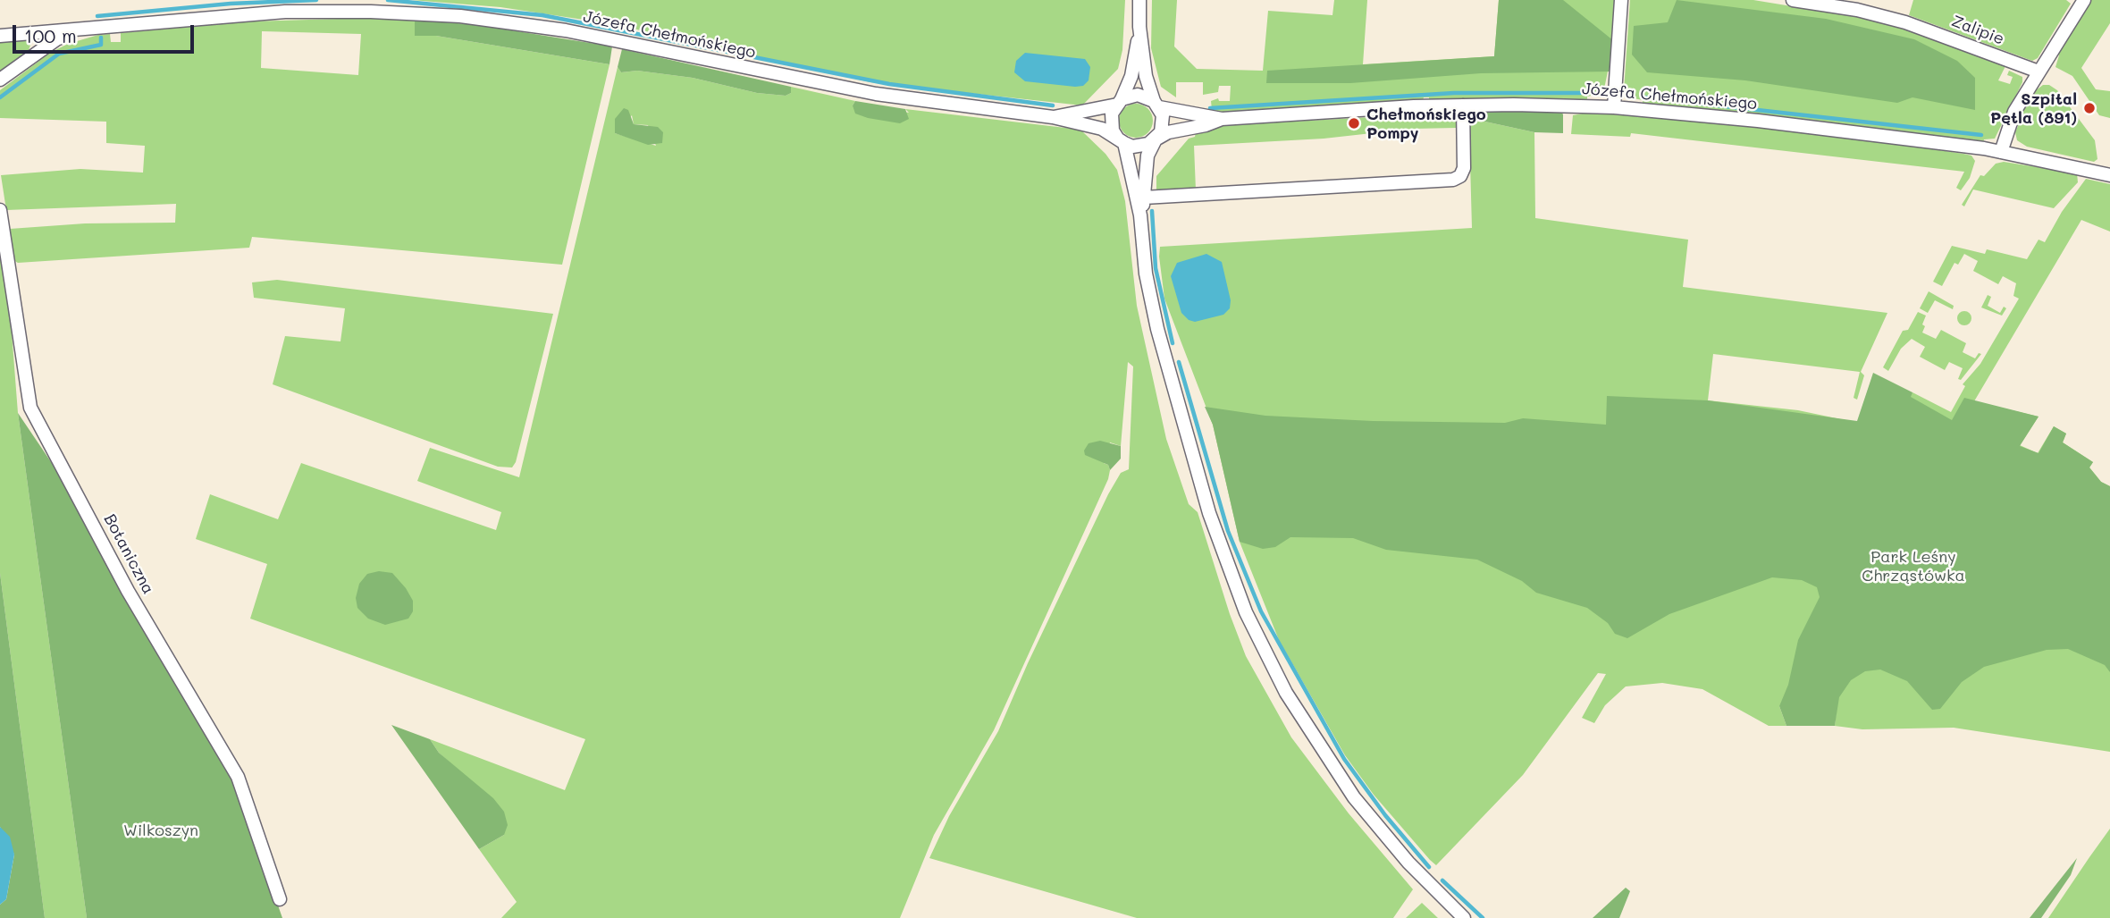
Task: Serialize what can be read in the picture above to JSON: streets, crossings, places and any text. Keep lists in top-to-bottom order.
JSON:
{
  "streets": {
    "street": ["Zalipie", "Józefa Chełmońskiego", "Botaniczna"]
  },
  "parks": ["Park Leśny Chrząstówka", "Wilkoszyn"],
  "places": ["Szpital Pętla (891)", "Chełmońskiego Pompy"],
  "scale_bar": "100 m"
}
